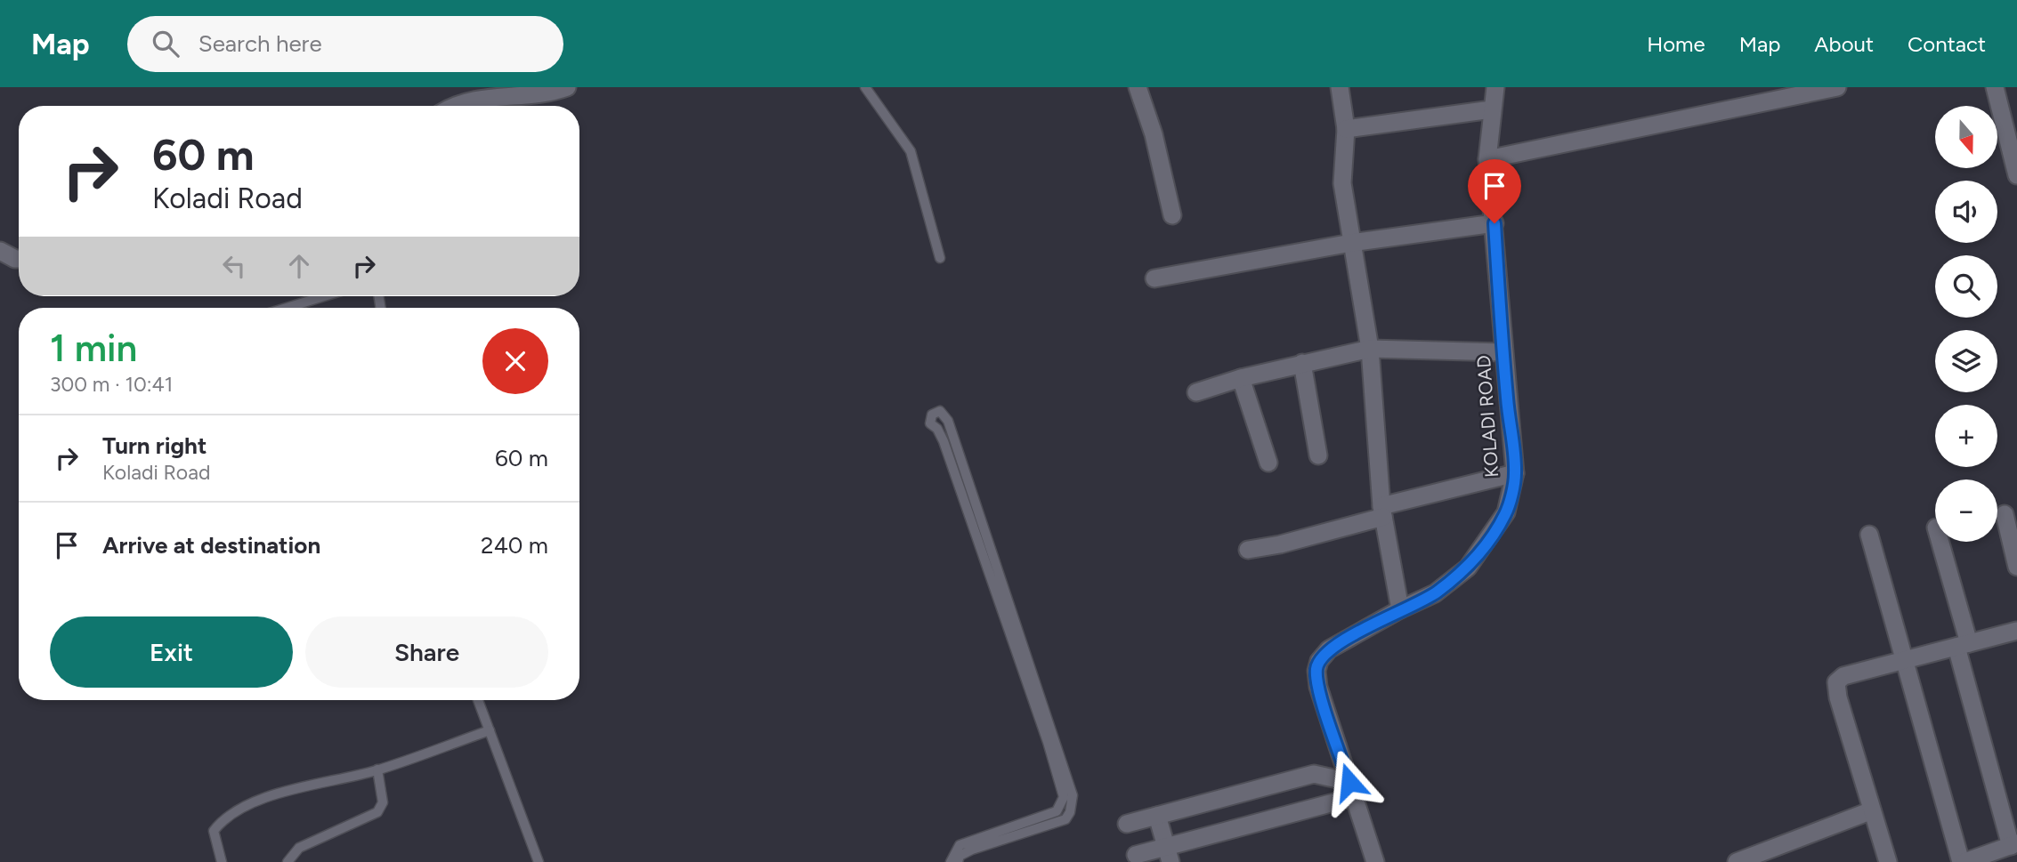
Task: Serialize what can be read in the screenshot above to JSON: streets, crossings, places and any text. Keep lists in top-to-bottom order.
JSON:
{
  "streets": {
    "street": ["KOLADI ROAD"]
  },
  "north": "bottom",
  "page": {
    "header": "Map",
    "search": "Search here",
    "nav": [
      "Home",
      "Map",
      "About",
      "Contact"
    ],
    "map_buttons": ["+", "−"],
    "turn": ["60 m", "Koladi Road"],
    "heading": ["1 min", "300 m · 10:41"],
    "list": [
      {
        "name": "Turn right",
        "note": "Koladi Road",
        "value": "60 m"
      },
      {
        "name": "Arrive at destination",
        "value": "240 m"
      }
    ],
    "buttons": ["Exit", "Share"]
  }
}
